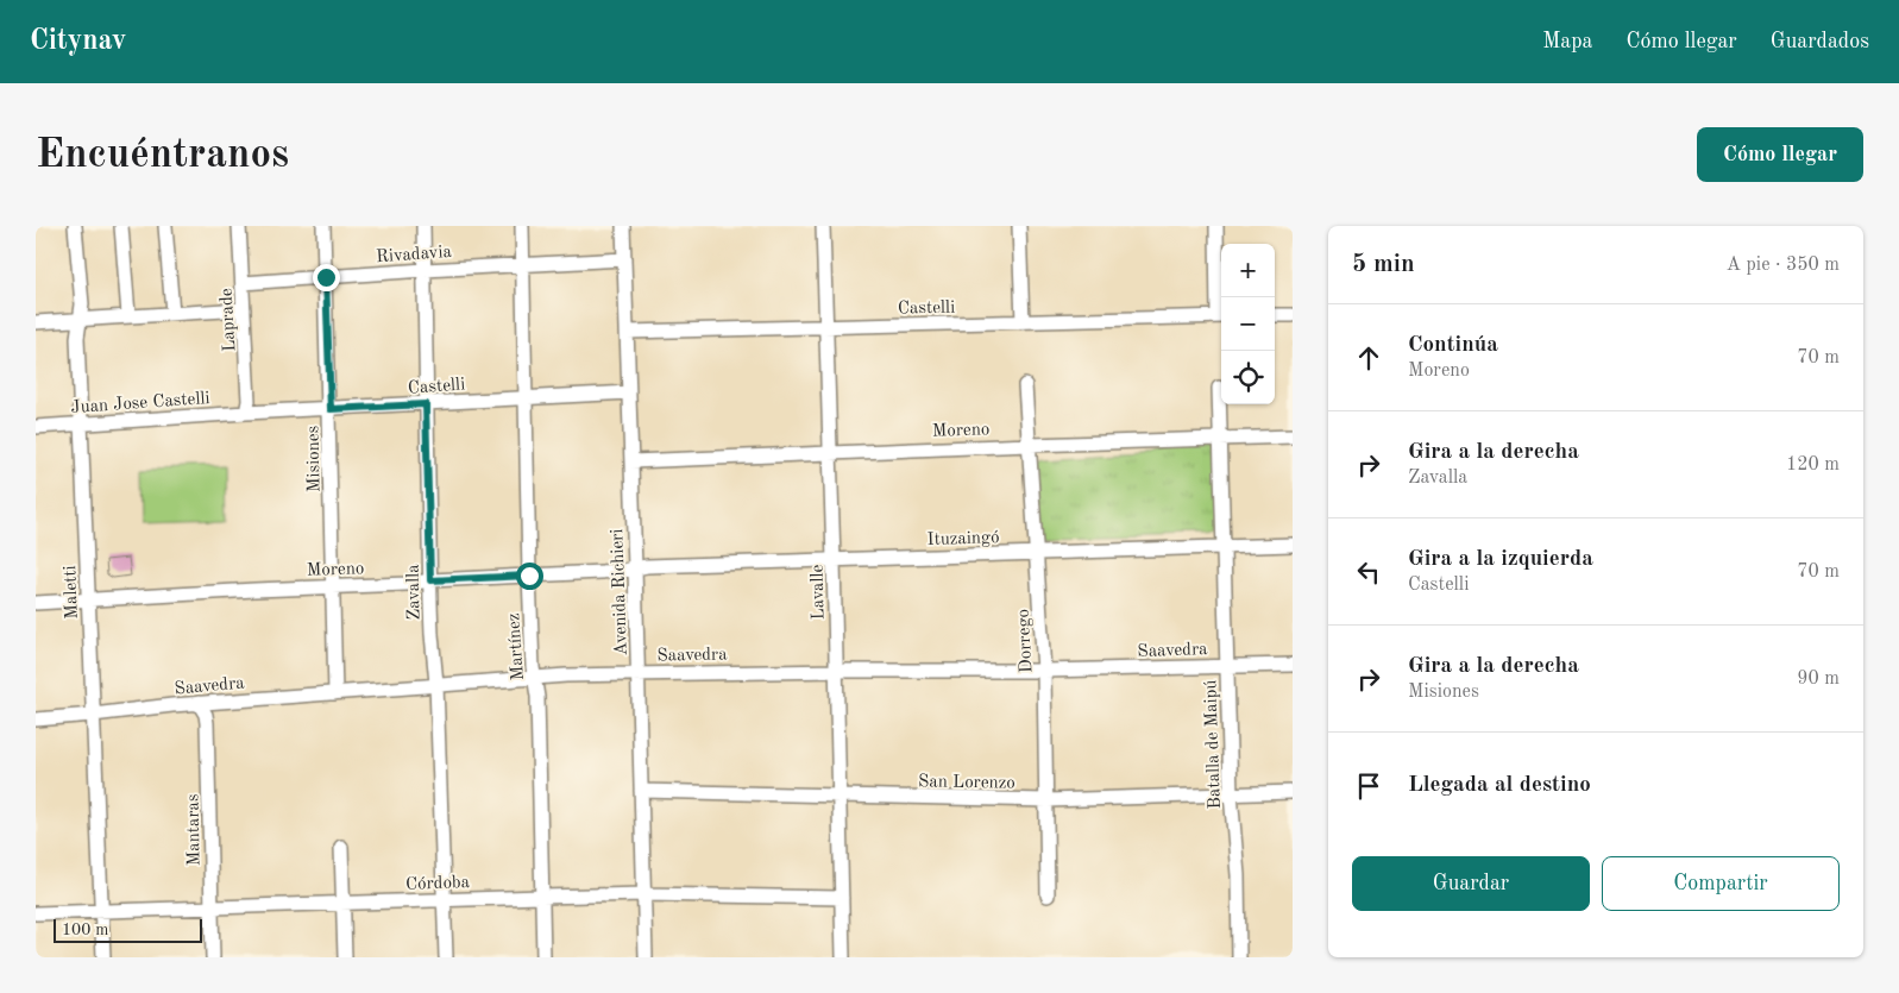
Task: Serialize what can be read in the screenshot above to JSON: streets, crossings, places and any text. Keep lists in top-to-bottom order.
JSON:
{
  "streets": {
    "street": [
      "Rivadavia",
      "Castelli",
      "Laprade",
      "Juan Jose Castelli",
      "Moreno",
      "Misiones",
      "Ituzaingó",
      "Maletti",
      "Zavalla",
      "Avenida Richieri",
      "Lavalle",
      "Dorrego",
      "Martínez",
      "Saavedra",
      "Batalla de Maipú",
      "San Lorenzo",
      "Mantaras",
      "Córdoba"
    ]
  },
  "crossings": [
    ["Rivadavia", "Laprade"],
    ["Rivadavia", "Misiones"],
    ["Rivadavia", "Zavalla"],
    ["Rivadavia", "Avenida Richieri"],
    ["Rivadavia", "Martínez"],
    ["Castelli", "Laprade"],
    ["Castelli", "Juan Jose Castelli"],
    ["Castelli", "Misiones"],
    ["Castelli", "Zavalla"],
    ["Castelli", "Avenida Richieri"],
    ["Castelli", "Lavalle"],
    ["Castelli", "Martínez"],
    ["Laprade", "Juan Jose Castelli"],
    ["Juan Jose Castelli", "Maletti"],
    ["Moreno", "Misiones"],
    ["Moreno", "Ituzaingó"],
    ["Moreno", "Maletti"],
    ["Moreno", "Zavalla"],
    ["Moreno", "Avenida Richieri"],
    ["Moreno", "Lavalle"],
    ["Moreno", "Dorrego"],
    ["Moreno", "Martínez"],
    ["Moreno", "Batalla de Maipú"],
    ["Misiones", "Saavedra"],
    ["Ituzaingó", "Avenida Richieri"],
    ["Ituzaingó", "Lavalle"],
    ["Ituzaingó", "Dorrego"],
    ["Ituzaingó", "Batalla de Maipú"],
    ["Maletti", "Saavedra"],
    ["Maletti", "Córdoba"],
    ["Zavalla", "Saavedra"],
    ["Zavalla", "Córdoba"],
    ["Avenida Richieri", "Saavedra"],
    ["Avenida Richieri", "San Lorenzo"],
    ["Avenida Richieri", "Córdoba"],
    ["Lavalle", "Saavedra"],
    ["Lavalle", "San Lorenzo"],
    ["Lavalle", "Córdoba"],
    ["Dorrego", "Saavedra"],
    ["Dorrego", "San Lorenzo"],
    ["Martínez", "Saavedra"],
    ["Martínez", "Córdoba"],
    ["Saavedra", "Batalla de Maipú"],
    ["Saavedra", "Mantaras"],
    ["Batalla de Maipú", "San Lorenzo"],
    ["Mantaras", "Córdoba"]
  ],
  "scale_bar": "100 m",
  "page": {
    "header": "Citynav",
    "nav": ["Mapa", "Cómo llegar", "Guardados"],
    "buttons": [
      "Cómo llegar",
      ["Guardar", "Compartir"]
    ],
    "title": "Encuéntranos",
    "heading": ["5 min", "A pie · 350 m"],
    "map_buttons": ["+", "−"],
    "list": [
      ["Continúa", "Moreno", "70 m"],
      ["Gira a la derecha", "Zavalla", "120 m"],
      ["Gira a la izquierda", "Castelli", "70 m"],
      ["Gira a la derecha", "Misiones", "90 m"],
      "Llegada al destino"
    ],
    "scale": "100 m"
  }
}
